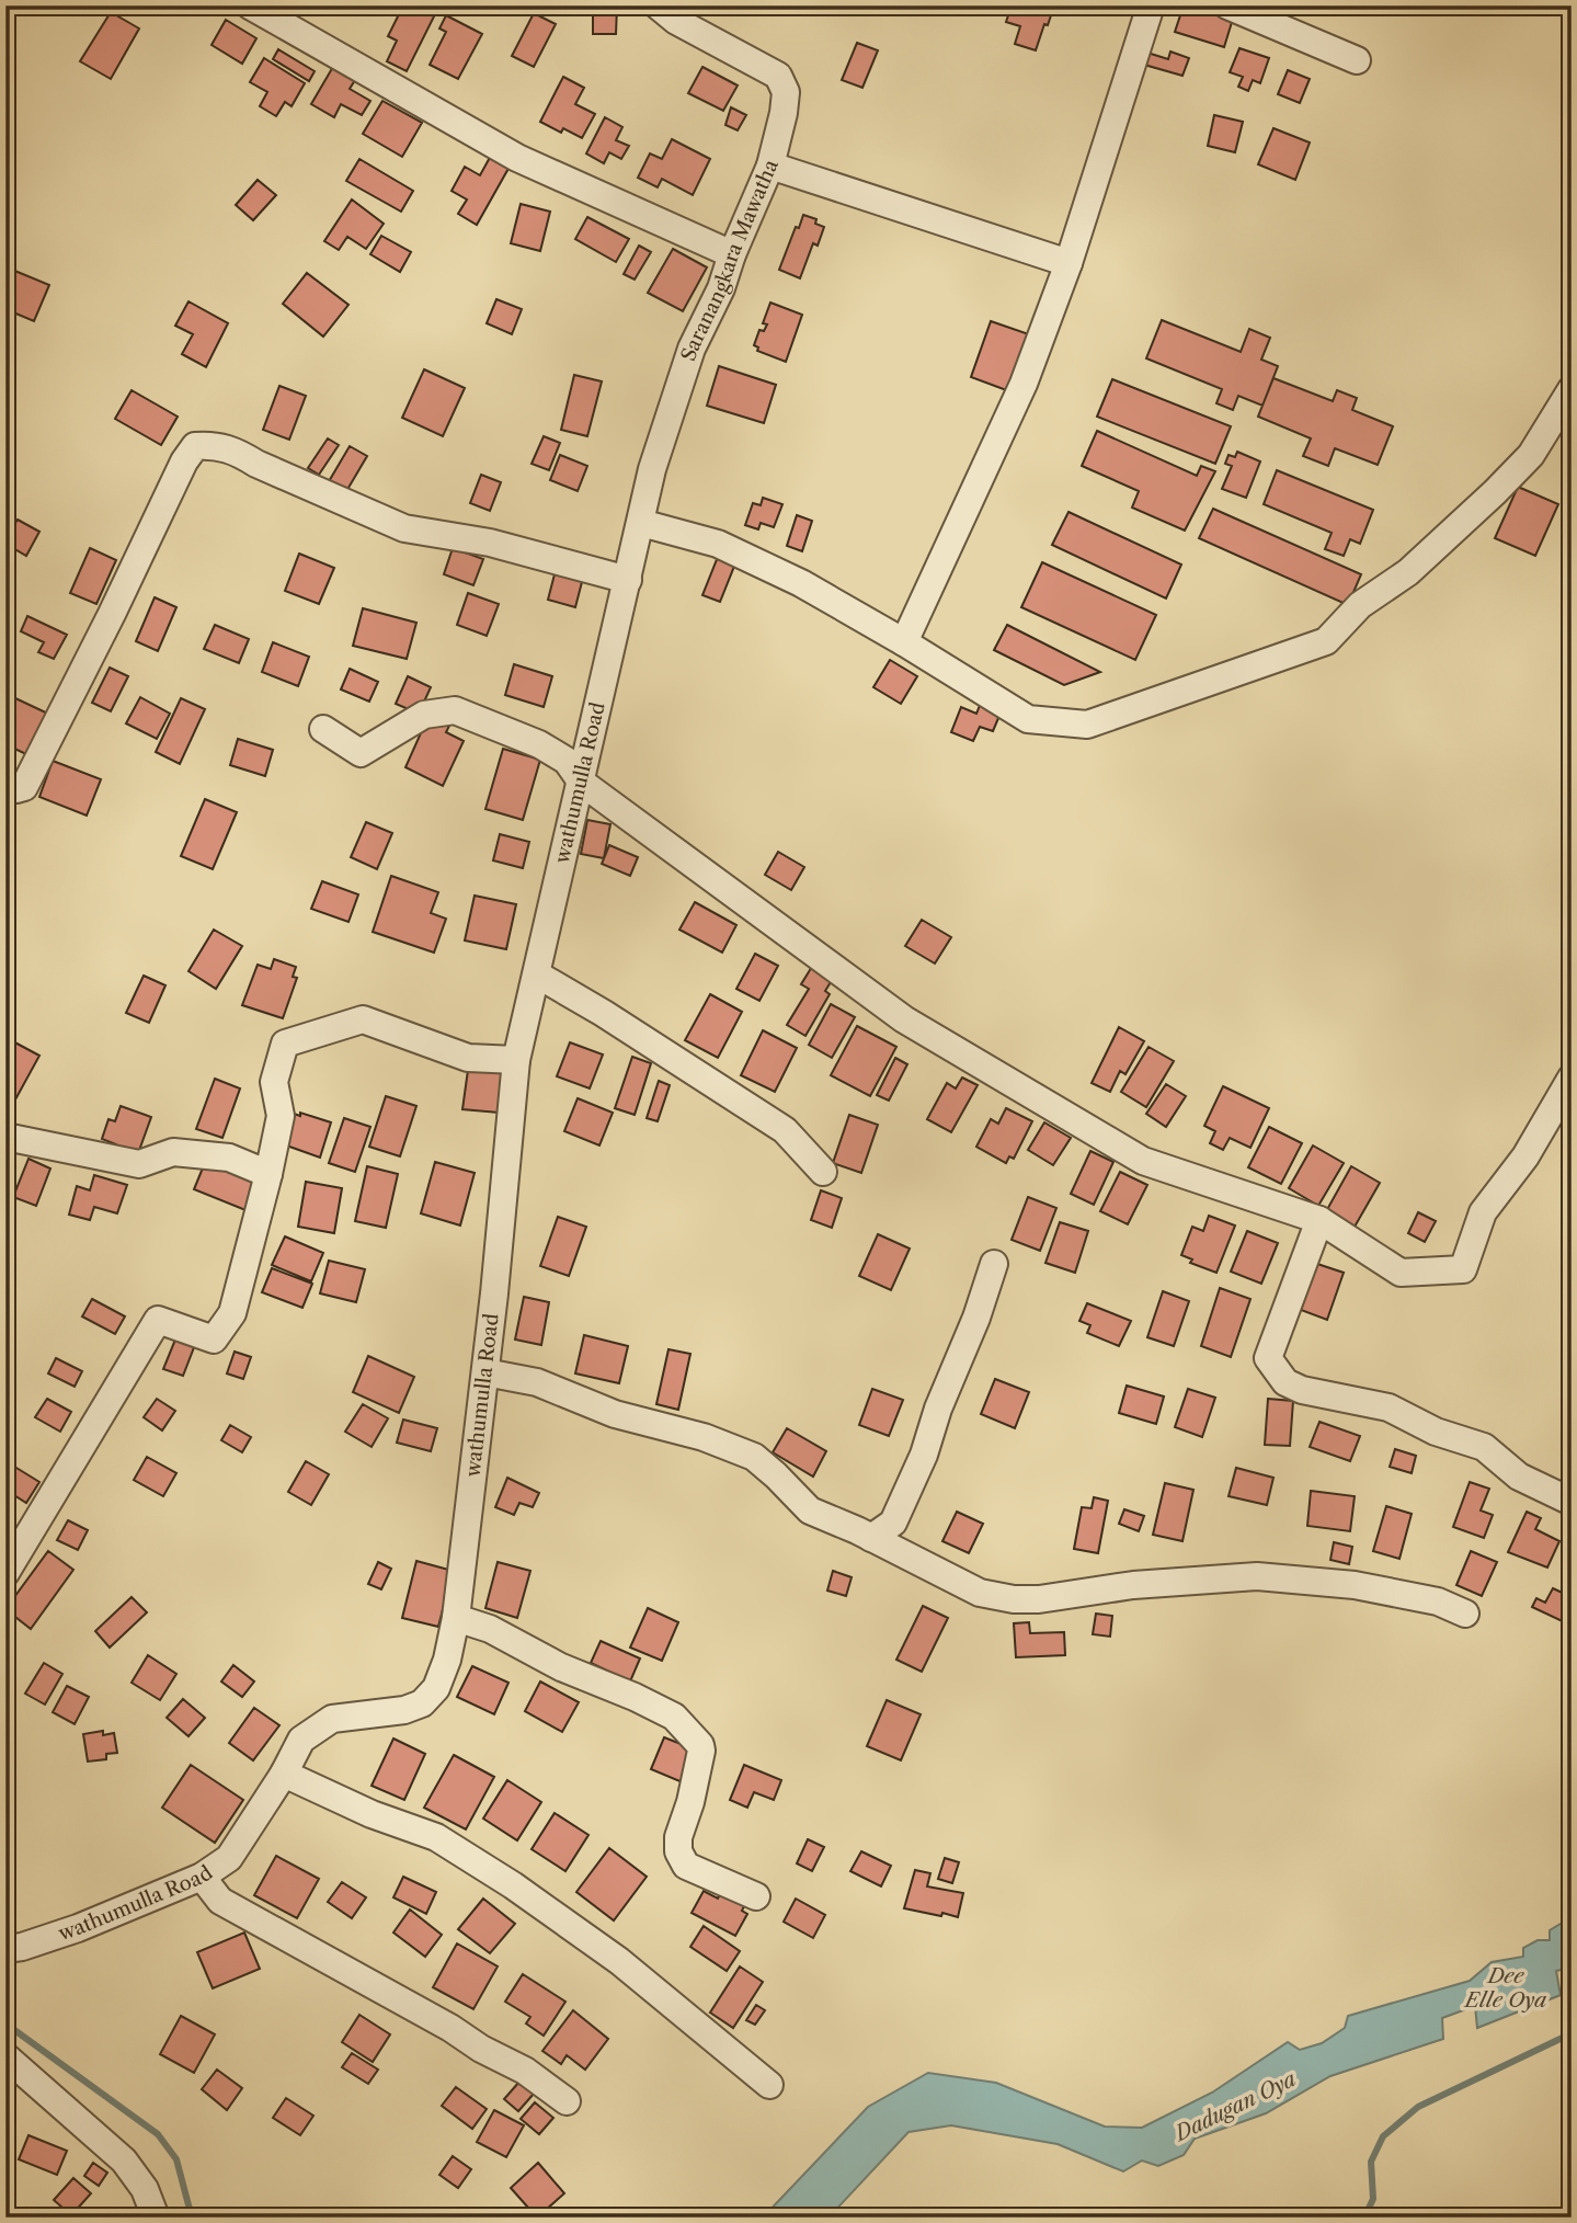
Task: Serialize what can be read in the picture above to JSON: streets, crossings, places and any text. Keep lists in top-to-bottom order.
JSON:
{
  "streets": {
    "street": ["Saranangkara Mawatha", "wathumulla Road"]
  },
  "crossings": [
    ["Saranangkara Mawatha", "wathumulla Road"]
  ],
  "water": ["Dee Elle Oya", "Dadugan Oya"]
}
